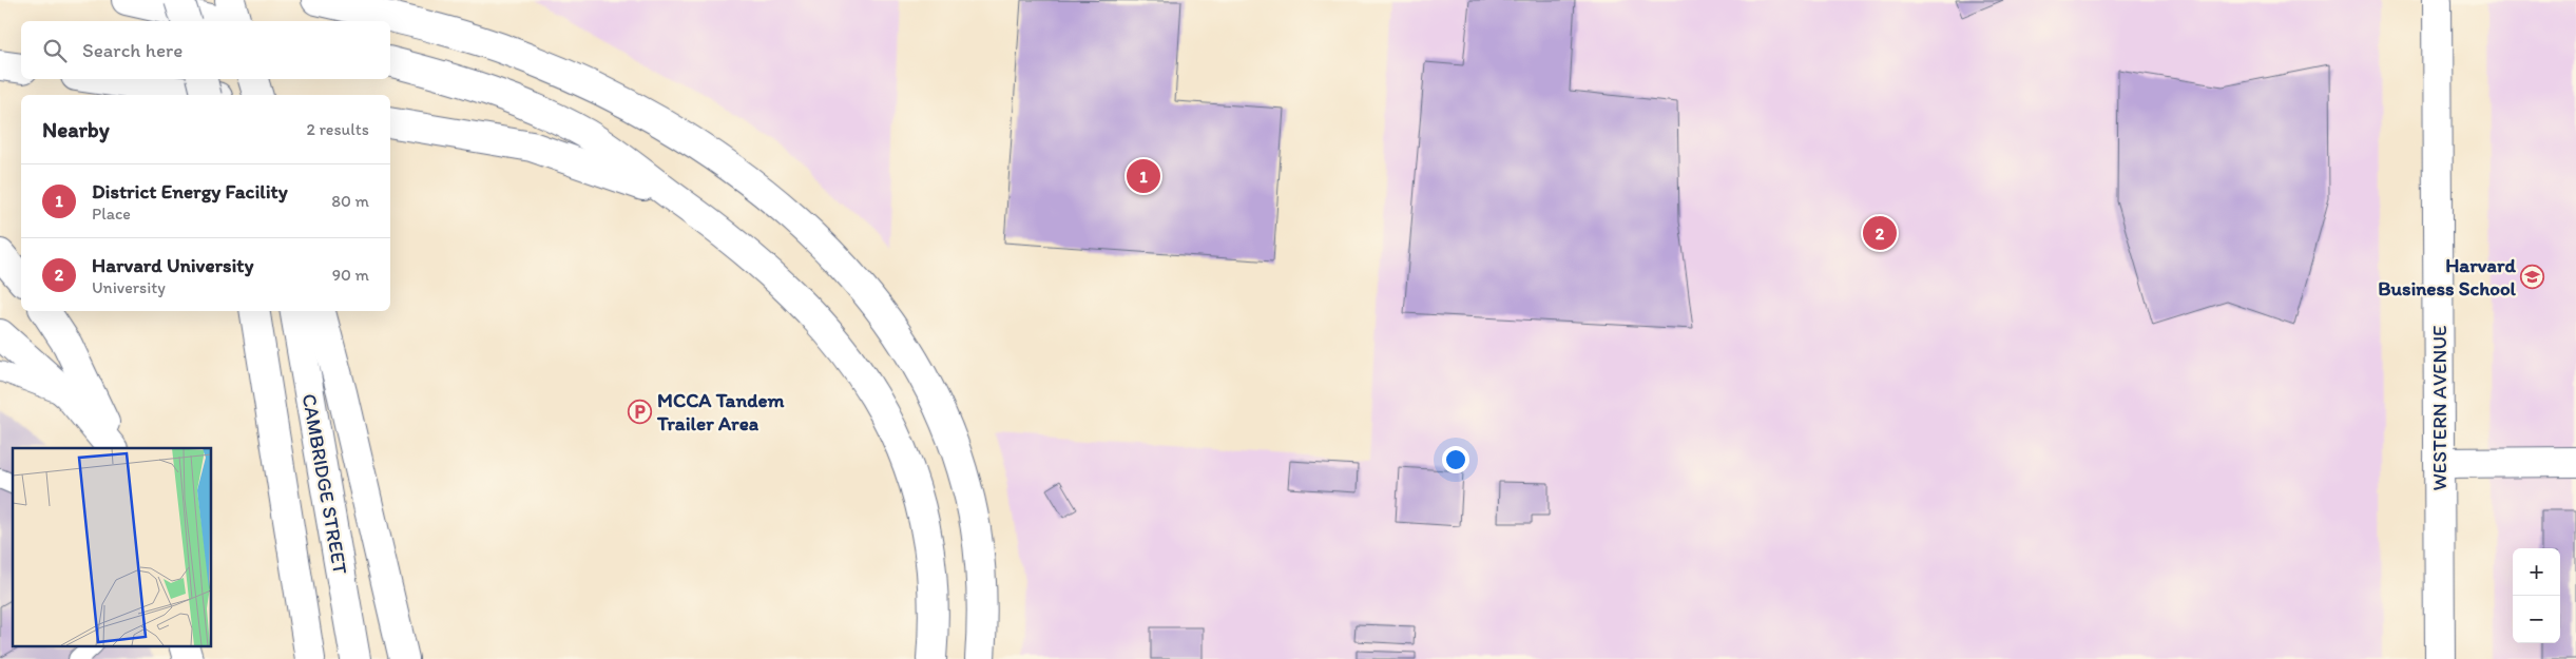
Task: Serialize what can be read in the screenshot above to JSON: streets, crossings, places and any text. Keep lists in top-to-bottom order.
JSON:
{
  "streets": {
    "main road": ["WESTERN AVENUE", "CAMBRIDGE STREET"]
  },
  "places": {
    "school or university": ["Harvard Business School"],
    "parking": ["MCCA Tandem Trailer Area"]
  },
  "page": {
    "search": "Search here",
    "heading": ["Nearby", "2 results"],
    "pins": ["1", "2"],
    "list": [
      {
        "mark": "1",
        "name": "District Energy Facility",
        "note": "Place",
        "value": "80 m"
      },
      {
        "mark": "2",
        "name": "Harvard University",
        "note": "University",
        "value": "90 m"
      }
    ],
    "map_buttons": ["+", "−"]
  }
}
